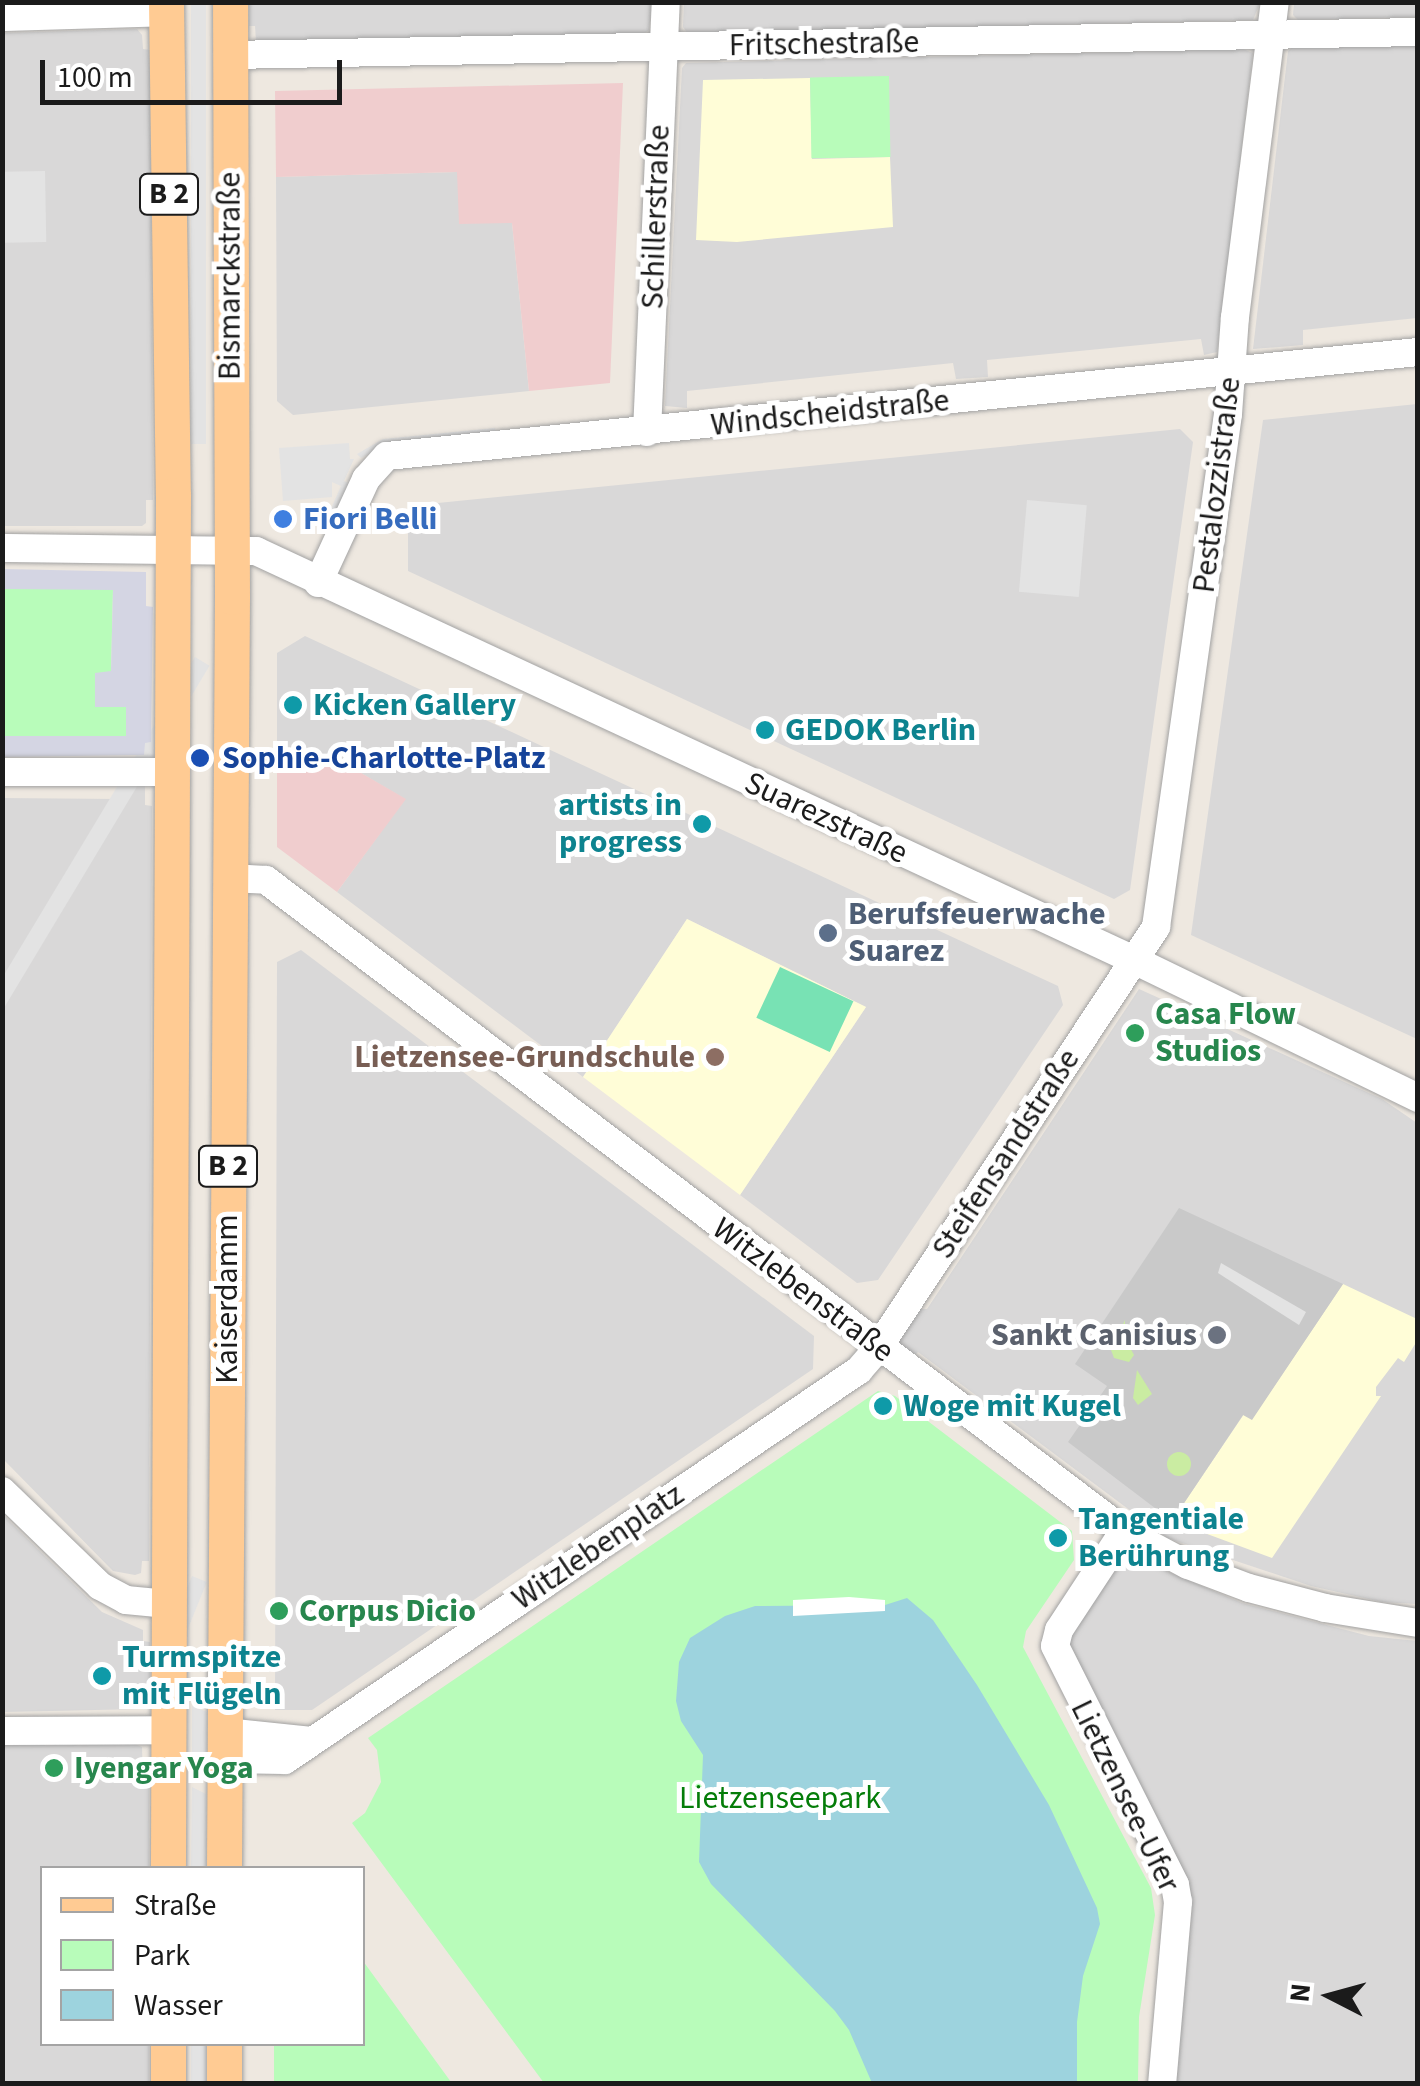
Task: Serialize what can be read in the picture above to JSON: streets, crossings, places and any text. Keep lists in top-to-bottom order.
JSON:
{
  "streets": {
    "main road": ["B 2", "Bismarckstraße", "Kaiserdamm"],
    "street": [
      "Fritschestraße",
      "Schillerstraße",
      "Windscheidstraße",
      "Pestalozzistraße",
      "Suarezstraße",
      "Steifensandstraße",
      "Witzlebenstraße",
      "Witzlebenplatz",
      "Lietzensee-Ufer"
    ]
  },
  "crossings": [
    ["Fritschestraße", "Schillerstraße"],
    ["Fritschestraße", "Bismarckstraße"],
    ["Fritschestraße", "Pestalozzistraße"],
    ["B 2", "Bismarckstraße"],
    ["B 2", "Suarezstraße"],
    ["B 2", "Kaiserdamm"],
    ["Schillerstraße", "Windscheidstraße"],
    ["Bismarckstraße", "Suarezstraße"],
    ["Bismarckstraße", "Kaiserdamm"],
    ["Windscheidstraße", "Pestalozzistraße"],
    ["Windscheidstraße", "Suarezstraße"],
    ["Pestalozzistraße", "Suarezstraße"],
    ["Pestalozzistraße", "Steifensandstraße"],
    ["Suarezstraße", "Steifensandstraße"],
    ["Suarezstraße", "Kaiserdamm"],
    ["Steifensandstraße", "Witzlebenstraße"],
    ["Steifensandstraße", "Witzlebenplatz"],
    ["Witzlebenstraße", "Kaiserdamm"],
    ["Witzlebenstraße", "Witzlebenplatz"],
    ["Witzlebenstraße", "Lietzensee-Ufer"],
    ["Kaiserdamm", "Witzlebenplatz"]
  ],
  "parks": ["Lietzenseepark"],
  "places": [
    "Fiori Belli",
    "Kicken Gallery",
    "GEDOK Berlin",
    "Sophie-Charlotte-Platz",
    "artists in progress",
    "Berufsfeuerwache Suarez",
    "Casa Flow Studios",
    "Lietzensee-Grundschule",
    "Sankt Canisius",
    "Woge mit Kugel",
    "Tangentiale Berührung",
    "Corpus Dicio",
    "Turmspitze mit Flügeln",
    "Iyengar Yoga"
  ],
  "legend": ["Straße", "Park", "Wasser"],
  "scale_bar": "100 m",
  "north": "left"
}
